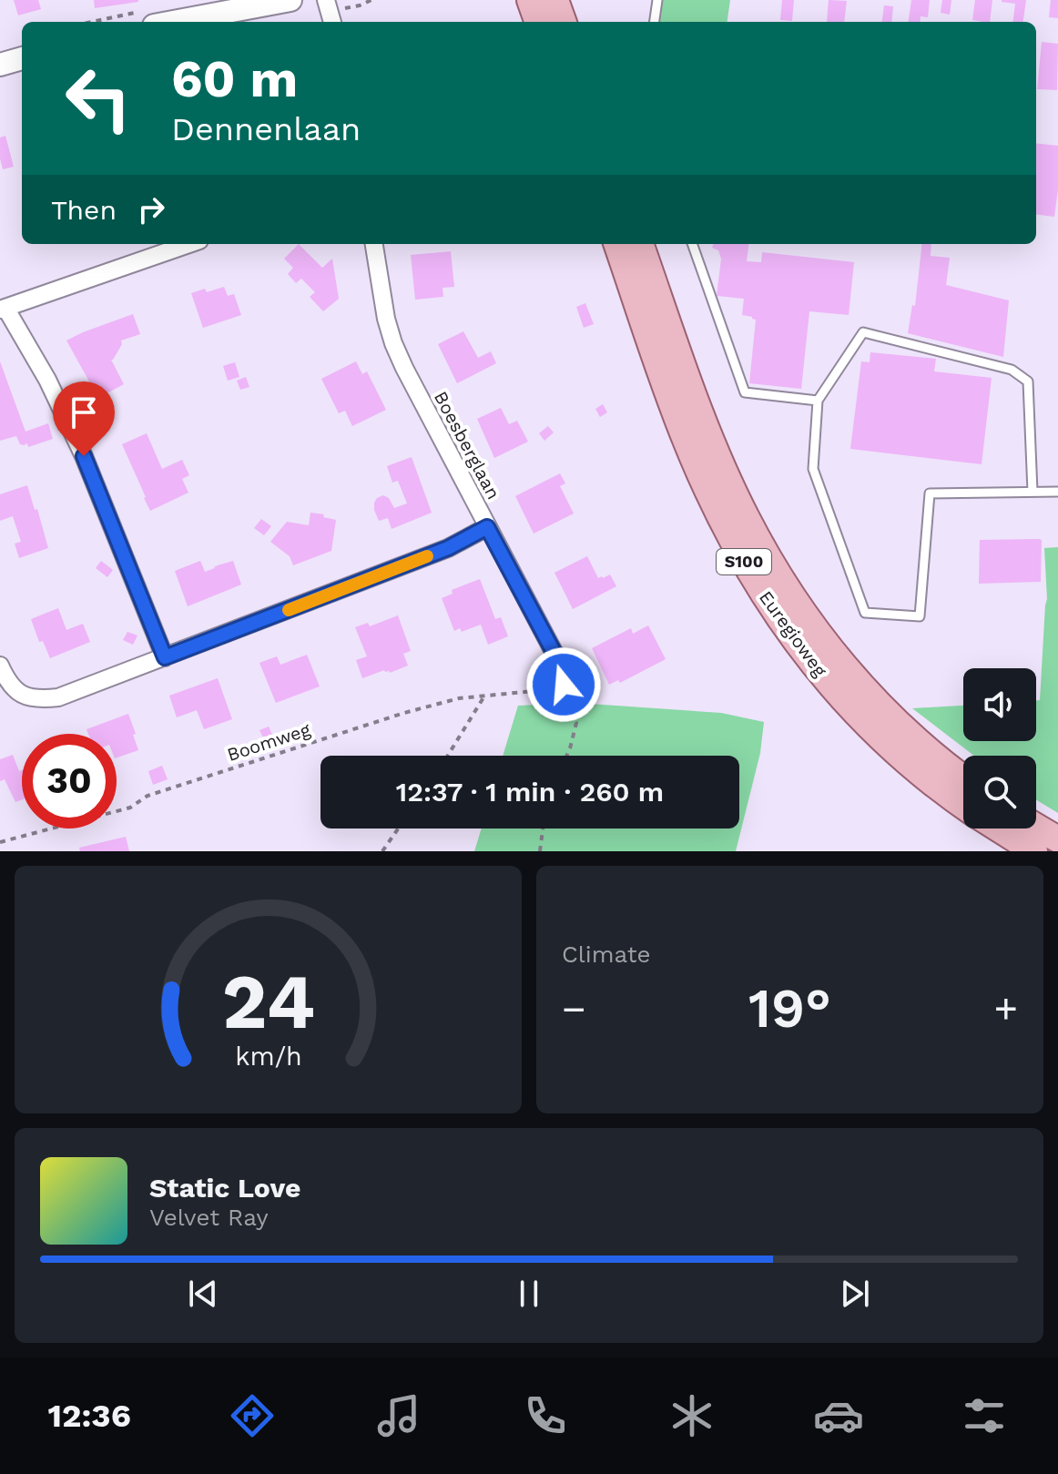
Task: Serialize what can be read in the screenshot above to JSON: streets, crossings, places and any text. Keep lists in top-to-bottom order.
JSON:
{
  "streets": {
    "main road": ["S100", "Euregioweg"],
    "street": ["Boesberglaan"],
    "path": ["Boomweg"]
  },
  "crossings": [
    ["Boesberglaan", "Boomweg"]
  ],
  "page": {
    "turn": ["60 m", "Dennenlaan"],
    "then": "Then",
    "limit": "30",
    "trip": "12:37 · 1 min · 260 m",
    "tile": "Climate",
    "heat": ["−", "19°", "+"],
    "song": ["Static Love", "Velvet Ray"],
    "tabs": "12:36",
    "gauge": ["24", "km/h"]
  }
}
